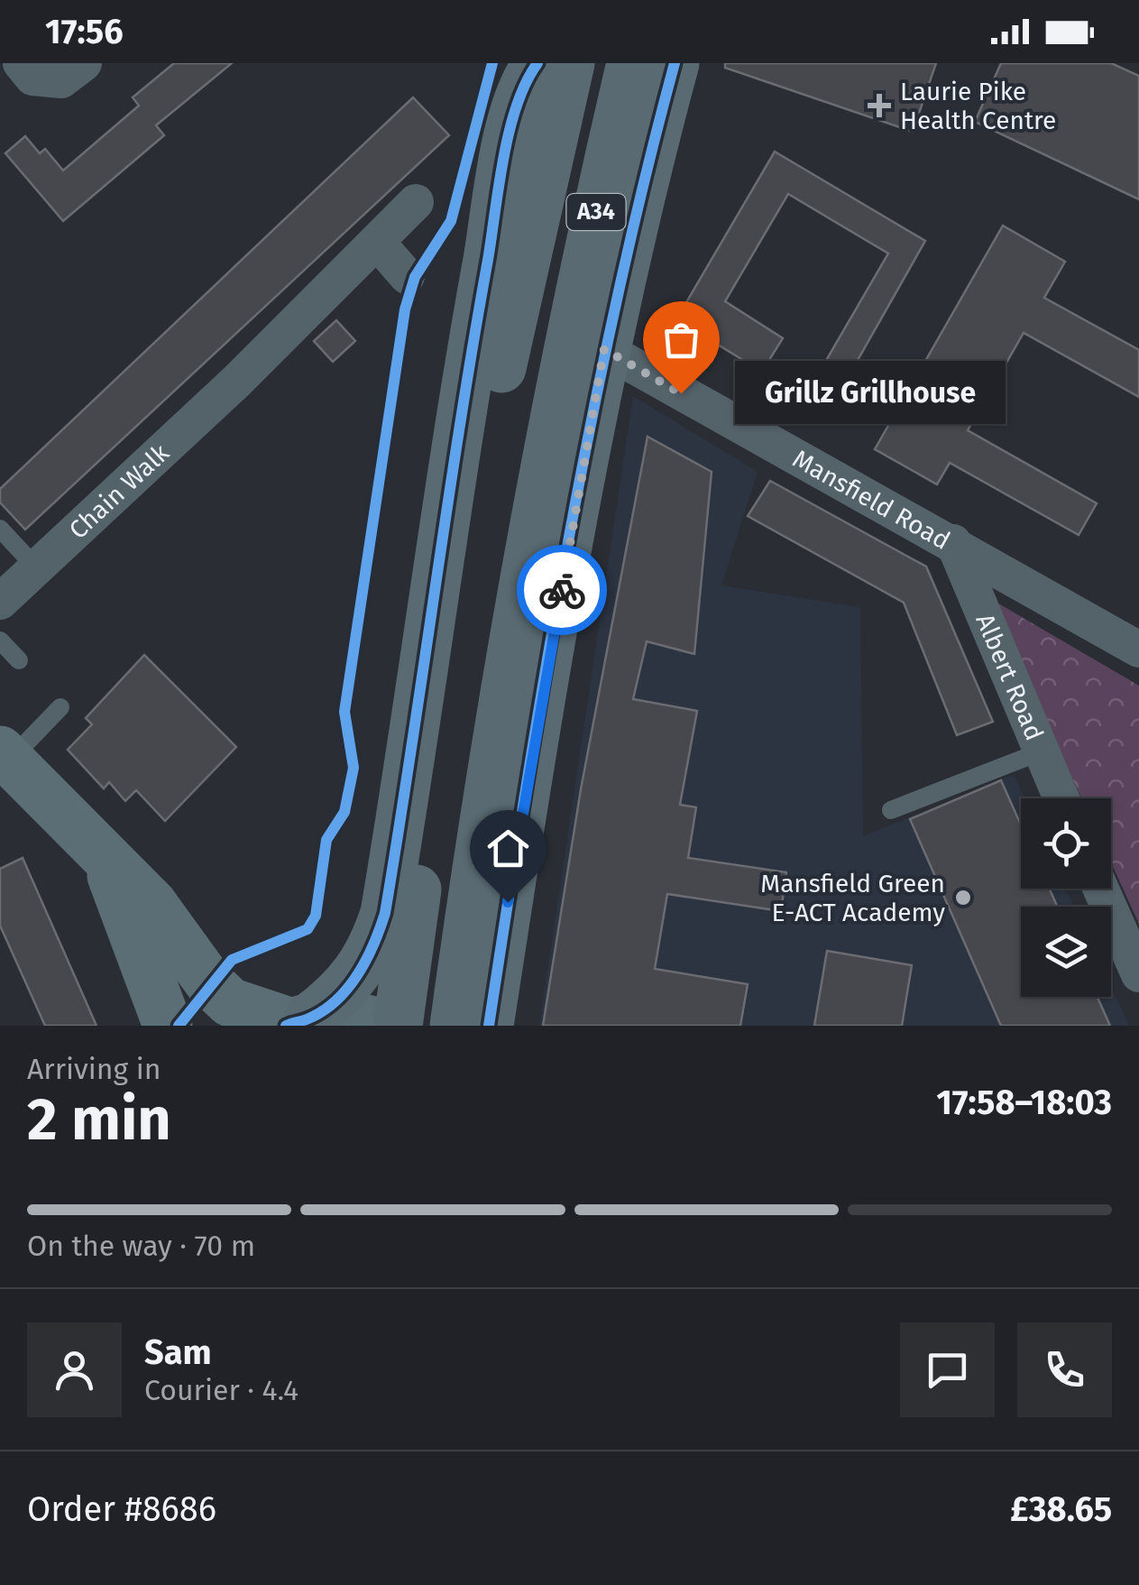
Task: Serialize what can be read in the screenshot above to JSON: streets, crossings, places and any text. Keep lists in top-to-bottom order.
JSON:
{
  "streets": {
    "highway": ["A34"],
    "street": ["Chain Walk", "Mansfield Road", "Albert Road"]
  },
  "crossings": [
    ["Mansfield Road", "Albert Road"]
  ],
  "places": {
    "health": ["Laurie Pike Health Centre"],
    "other": ["Grillz Grillhouse", "Mansfield Green E-ACT Academy"]
  },
  "page": {
    "status": "17:56",
    "bubble": "Grillz Grillhouse",
    "heading": ["2 min", "Arriving in", "17:58–18:03"],
    "panel": [
      "Sam",
      "Courier · 4.4",
      "Order #8686",
      "£38.65"
    ],
    "bar": "On the way · 70 m"
  }
}
